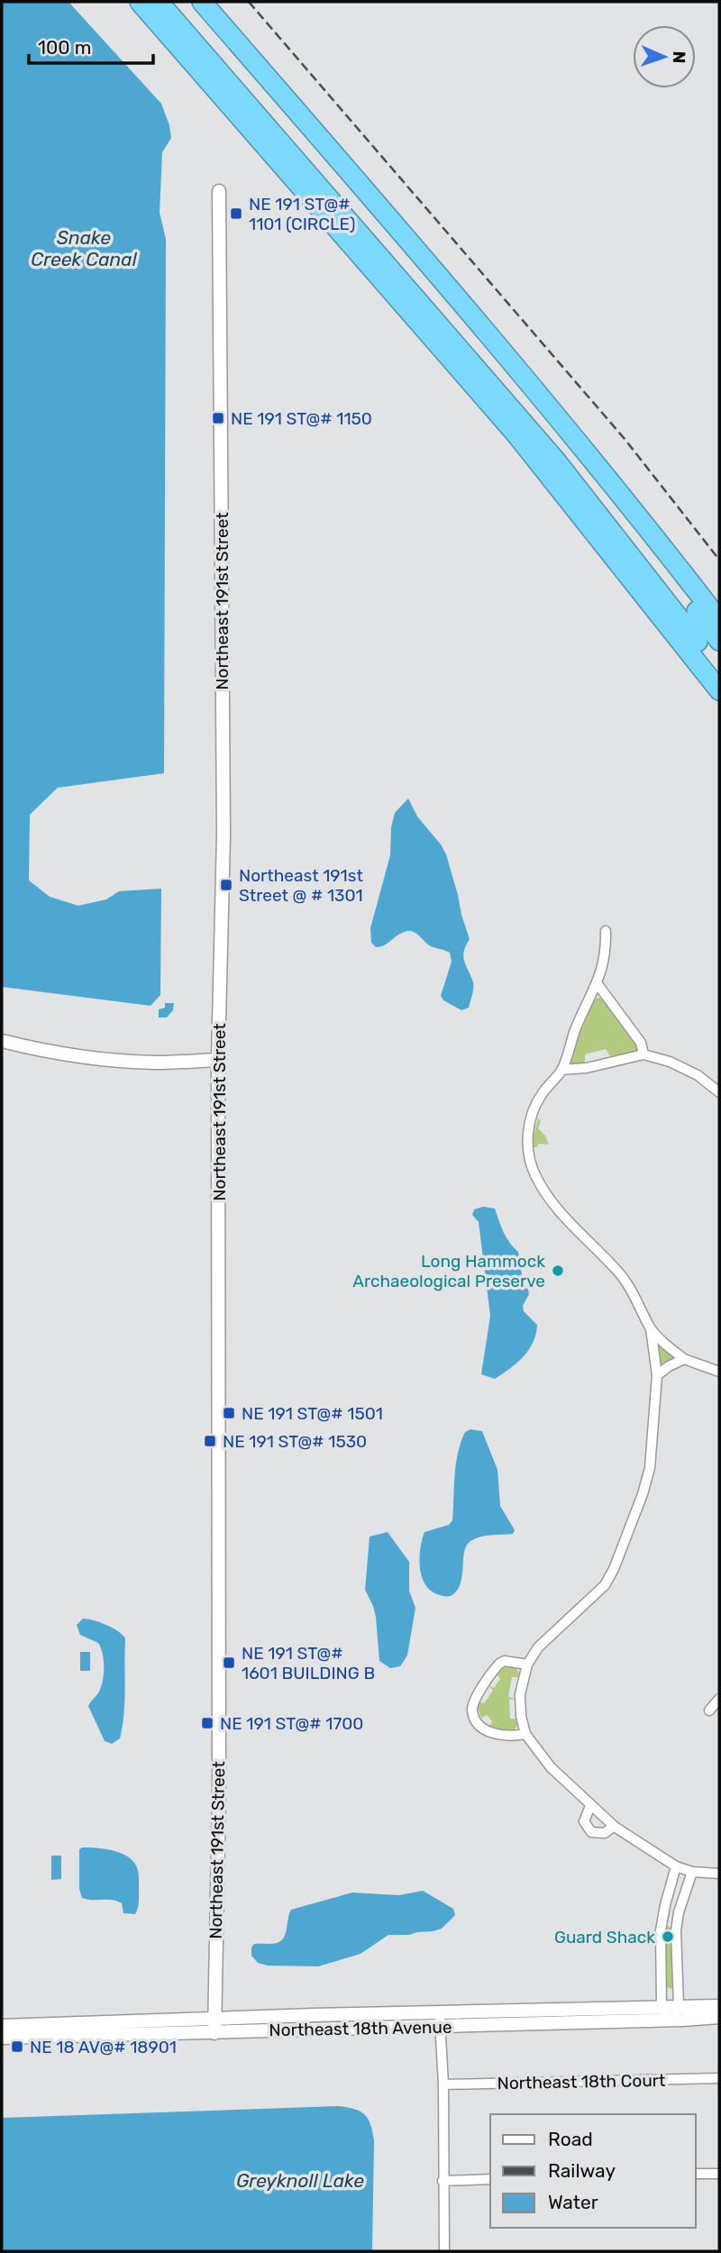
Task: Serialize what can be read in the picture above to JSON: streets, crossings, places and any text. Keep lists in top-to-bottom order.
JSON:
{
  "streets": {
    "street": ["Northeast 191st Street", "Northeast 18th Avenue", "Northeast 18th Court"]
  },
  "crossings": [
    ["Northeast 191st Street", "Northeast 18th Avenue"]
  ],
  "water": ["Snake Creek Canal", "Greyknoll Lake"],
  "places": {
    "transit": [
      "NE 191 ST@# 1101 (CIRCLE)",
      "NE 191 ST@# 1150",
      "Northeast 191st Street @ # 1301",
      "NE 191 ST@# 1501",
      "NE 191 ST@# 1530",
      "NE 191 ST@# 1601 BUILDING B",
      "NE 191 ST@# 1700",
      "NE 18 AV@# 18901"
    ],
    "other": ["Long Hammock Archaeological Preserve", "Guard Shack"]
  },
  "legend": ["Road", "Railway", "Water"],
  "scale_bar": "100 m",
  "north": "right"
}
